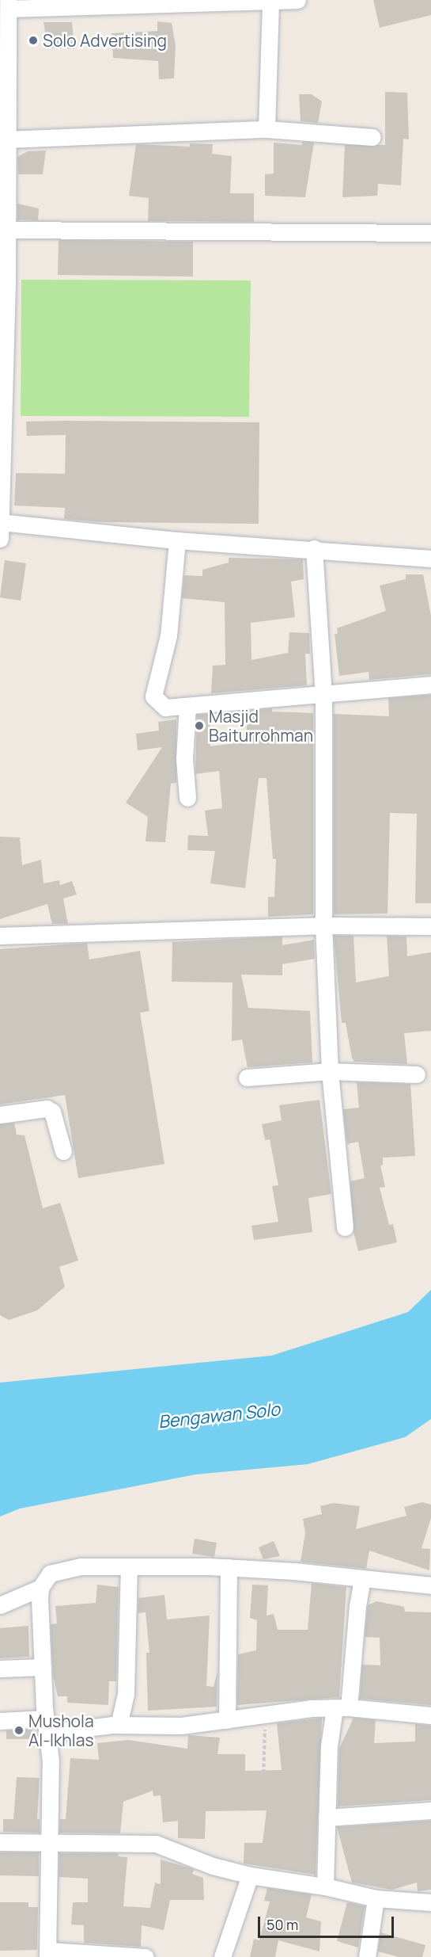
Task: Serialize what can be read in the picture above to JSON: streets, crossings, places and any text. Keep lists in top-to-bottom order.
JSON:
{
  "water": ["Bengawan Solo"],
  "places": ["Solo Advertising", "Masjid Baiturrohman", "Mushola Al-Ikhlas"],
  "scale_bar": "50 m"
}
